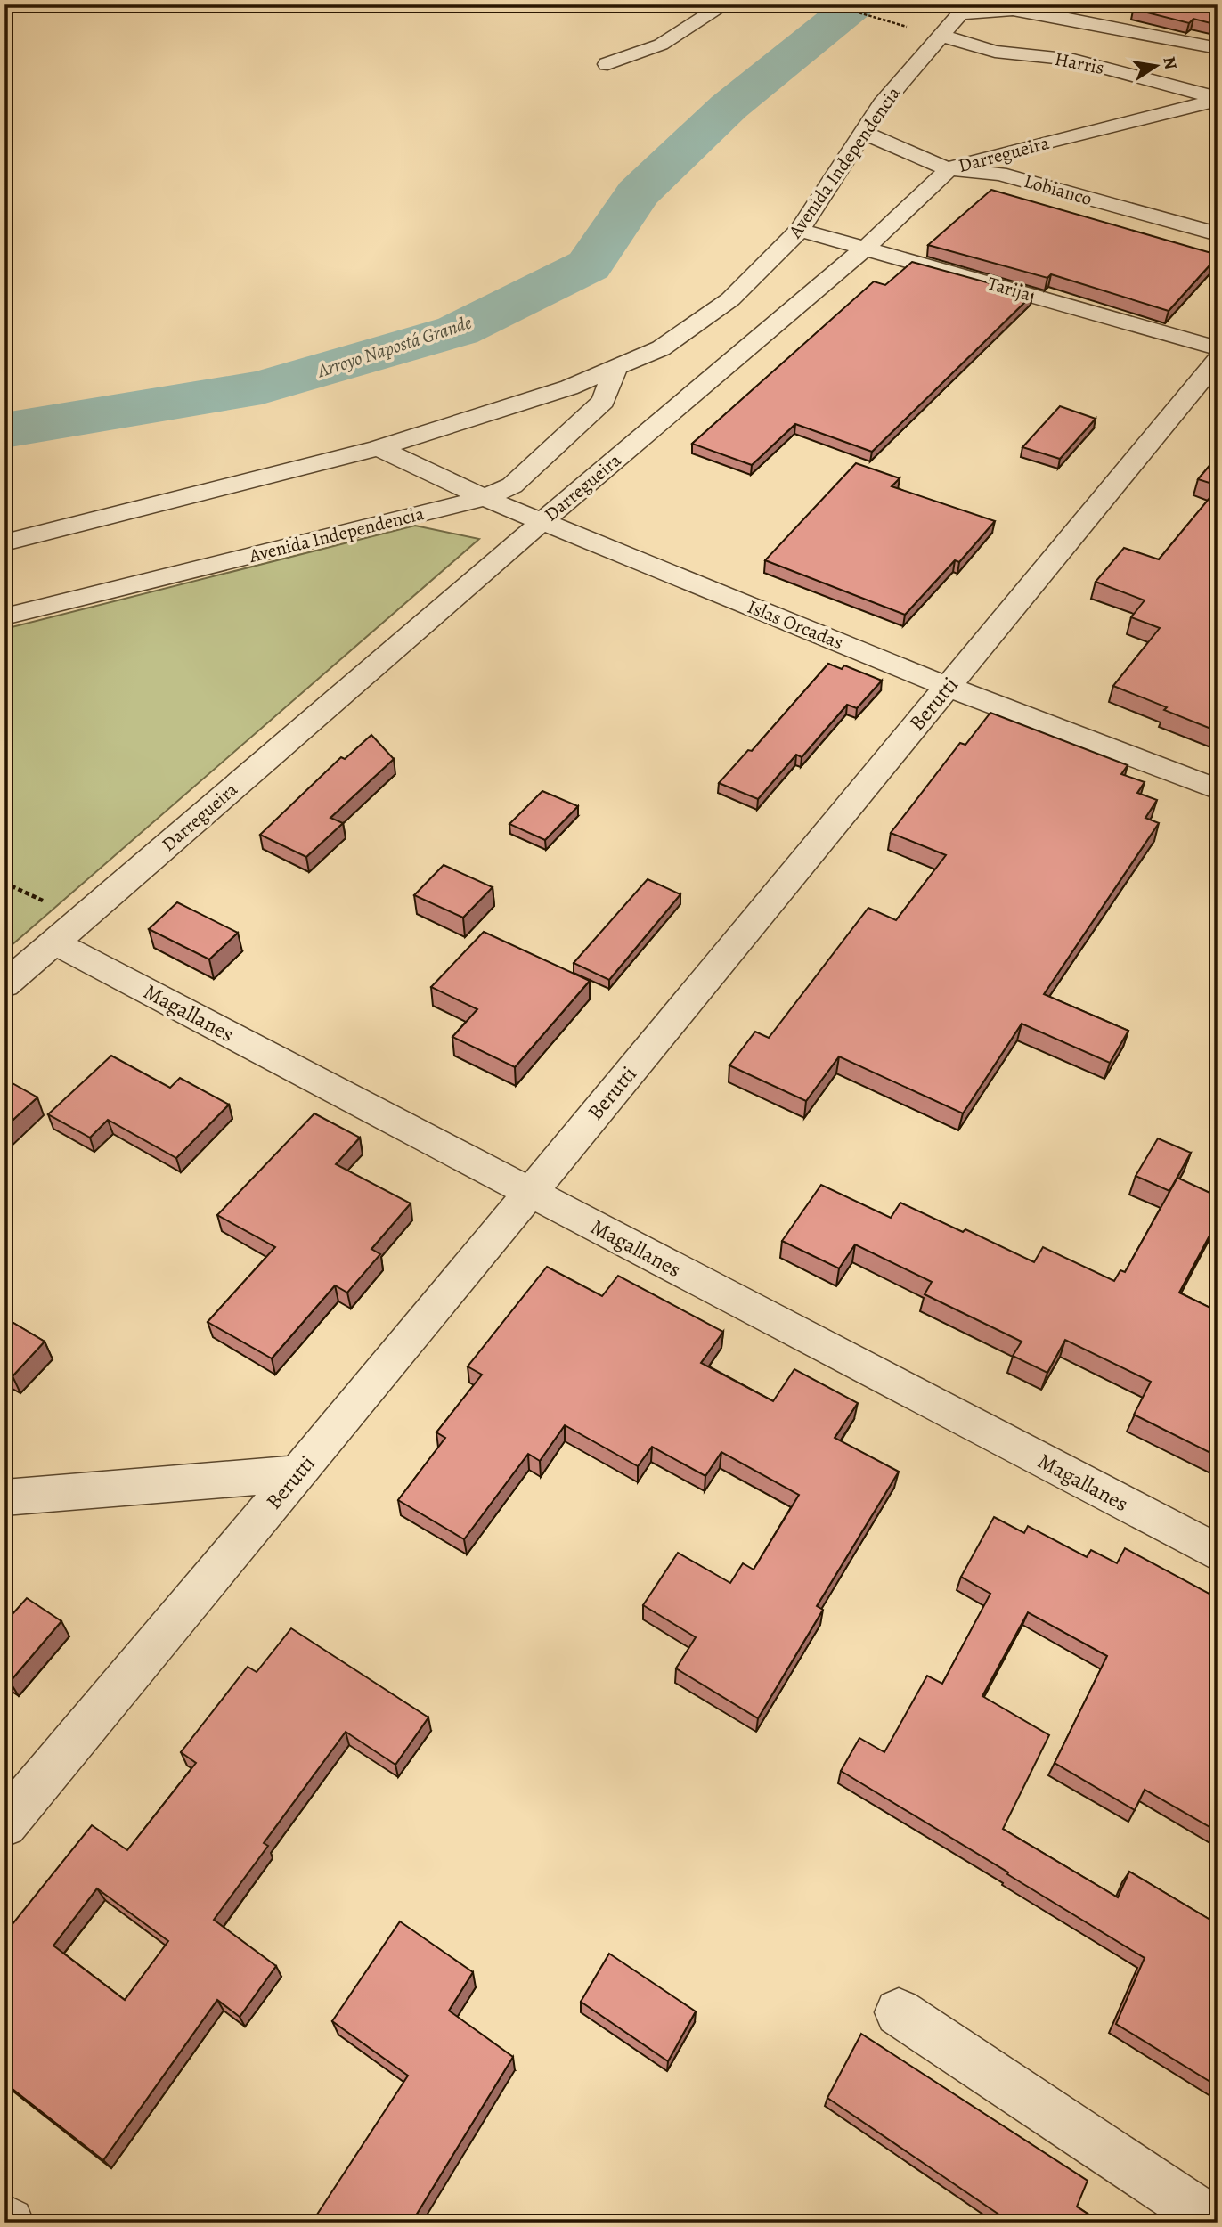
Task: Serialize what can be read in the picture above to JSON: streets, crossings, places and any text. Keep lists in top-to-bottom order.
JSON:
{
  "streets": {
    "street": [
      "Harris",
      "Darregueira",
      "Avenida Independencia",
      "Lobianco",
      "Tarija",
      "Islas Orcadas",
      "Berutti",
      "Magallanes"
    ]
  },
  "crossings": [
    ["Harris", "Darregueira"],
    ["Harris", "Avenida Independencia"],
    ["Darregueira", "Lobianco"],
    ["Darregueira", "Tarija"],
    ["Darregueira", "Islas Orcadas"],
    ["Darregueira", "Magallanes"],
    ["Avenida Independencia", "Lobianco"],
    ["Avenida Independencia", "Tarija"],
    ["Avenida Independencia", "Islas Orcadas"],
    ["Islas Orcadas", "Berutti"],
    ["Berutti", "Magallanes"]
  ],
  "water": ["Arroyo Napostá Grande"],
  "north": "right"
}
